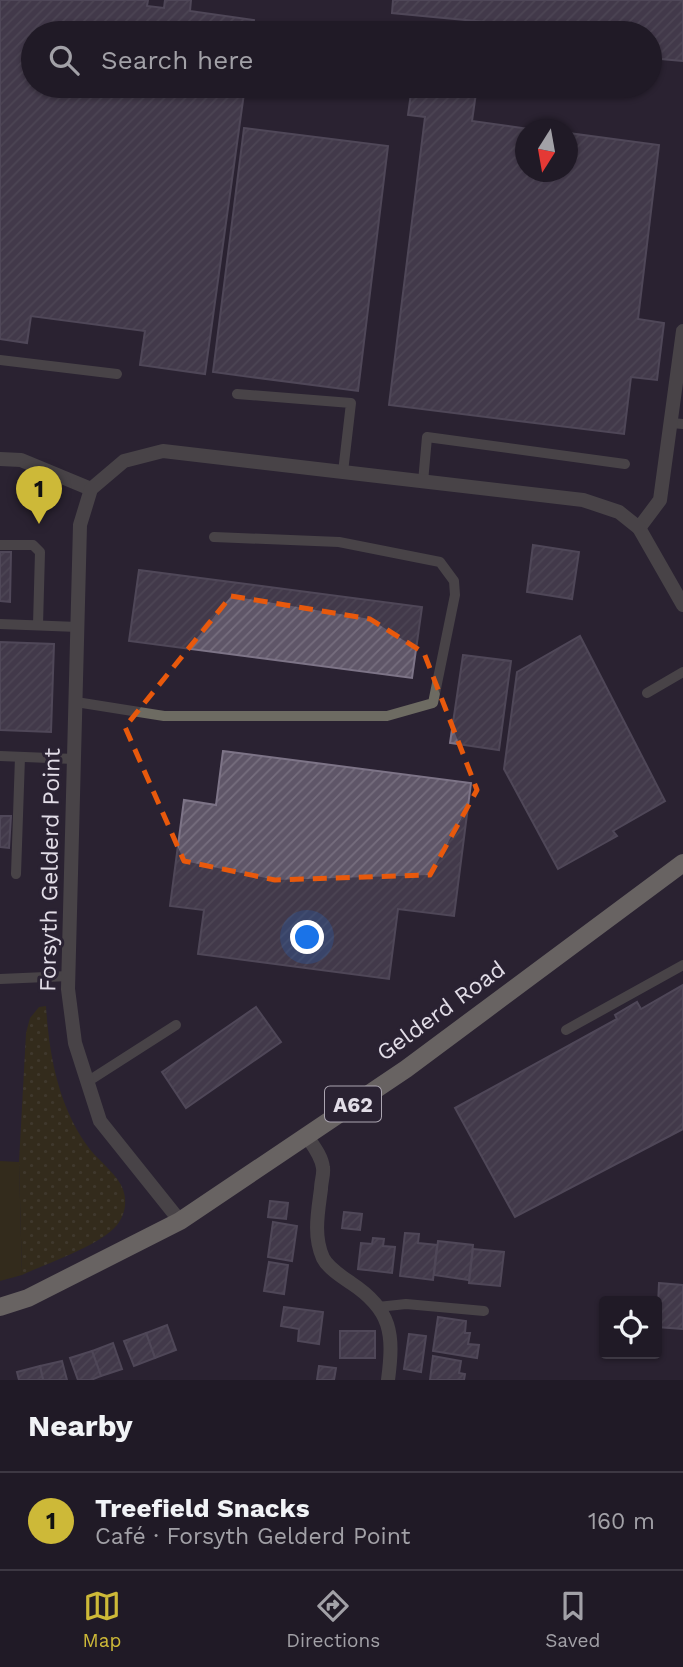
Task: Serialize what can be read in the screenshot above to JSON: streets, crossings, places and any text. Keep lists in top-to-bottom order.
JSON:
{
  "streets": {
    "main road": ["Gelderd Road", "A62"],
    "street": ["Forsyth Gelderd Point"]
  },
  "crossings": [
    ["Forsyth Gelderd Point", "Gelderd Road"]
  ],
  "north": "bottom",
  "page": {
    "search": "Search here",
    "pins": "1",
    "heading": "Nearby",
    "list": [
      {
        "mark": "1",
        "name": "Treefield Snacks",
        "note": "Café · Forsyth Gelderd Point",
        "value": "160 m"
      }
    ],
    "nav": ["Map", "Directions", "Saved"]
  }
}
